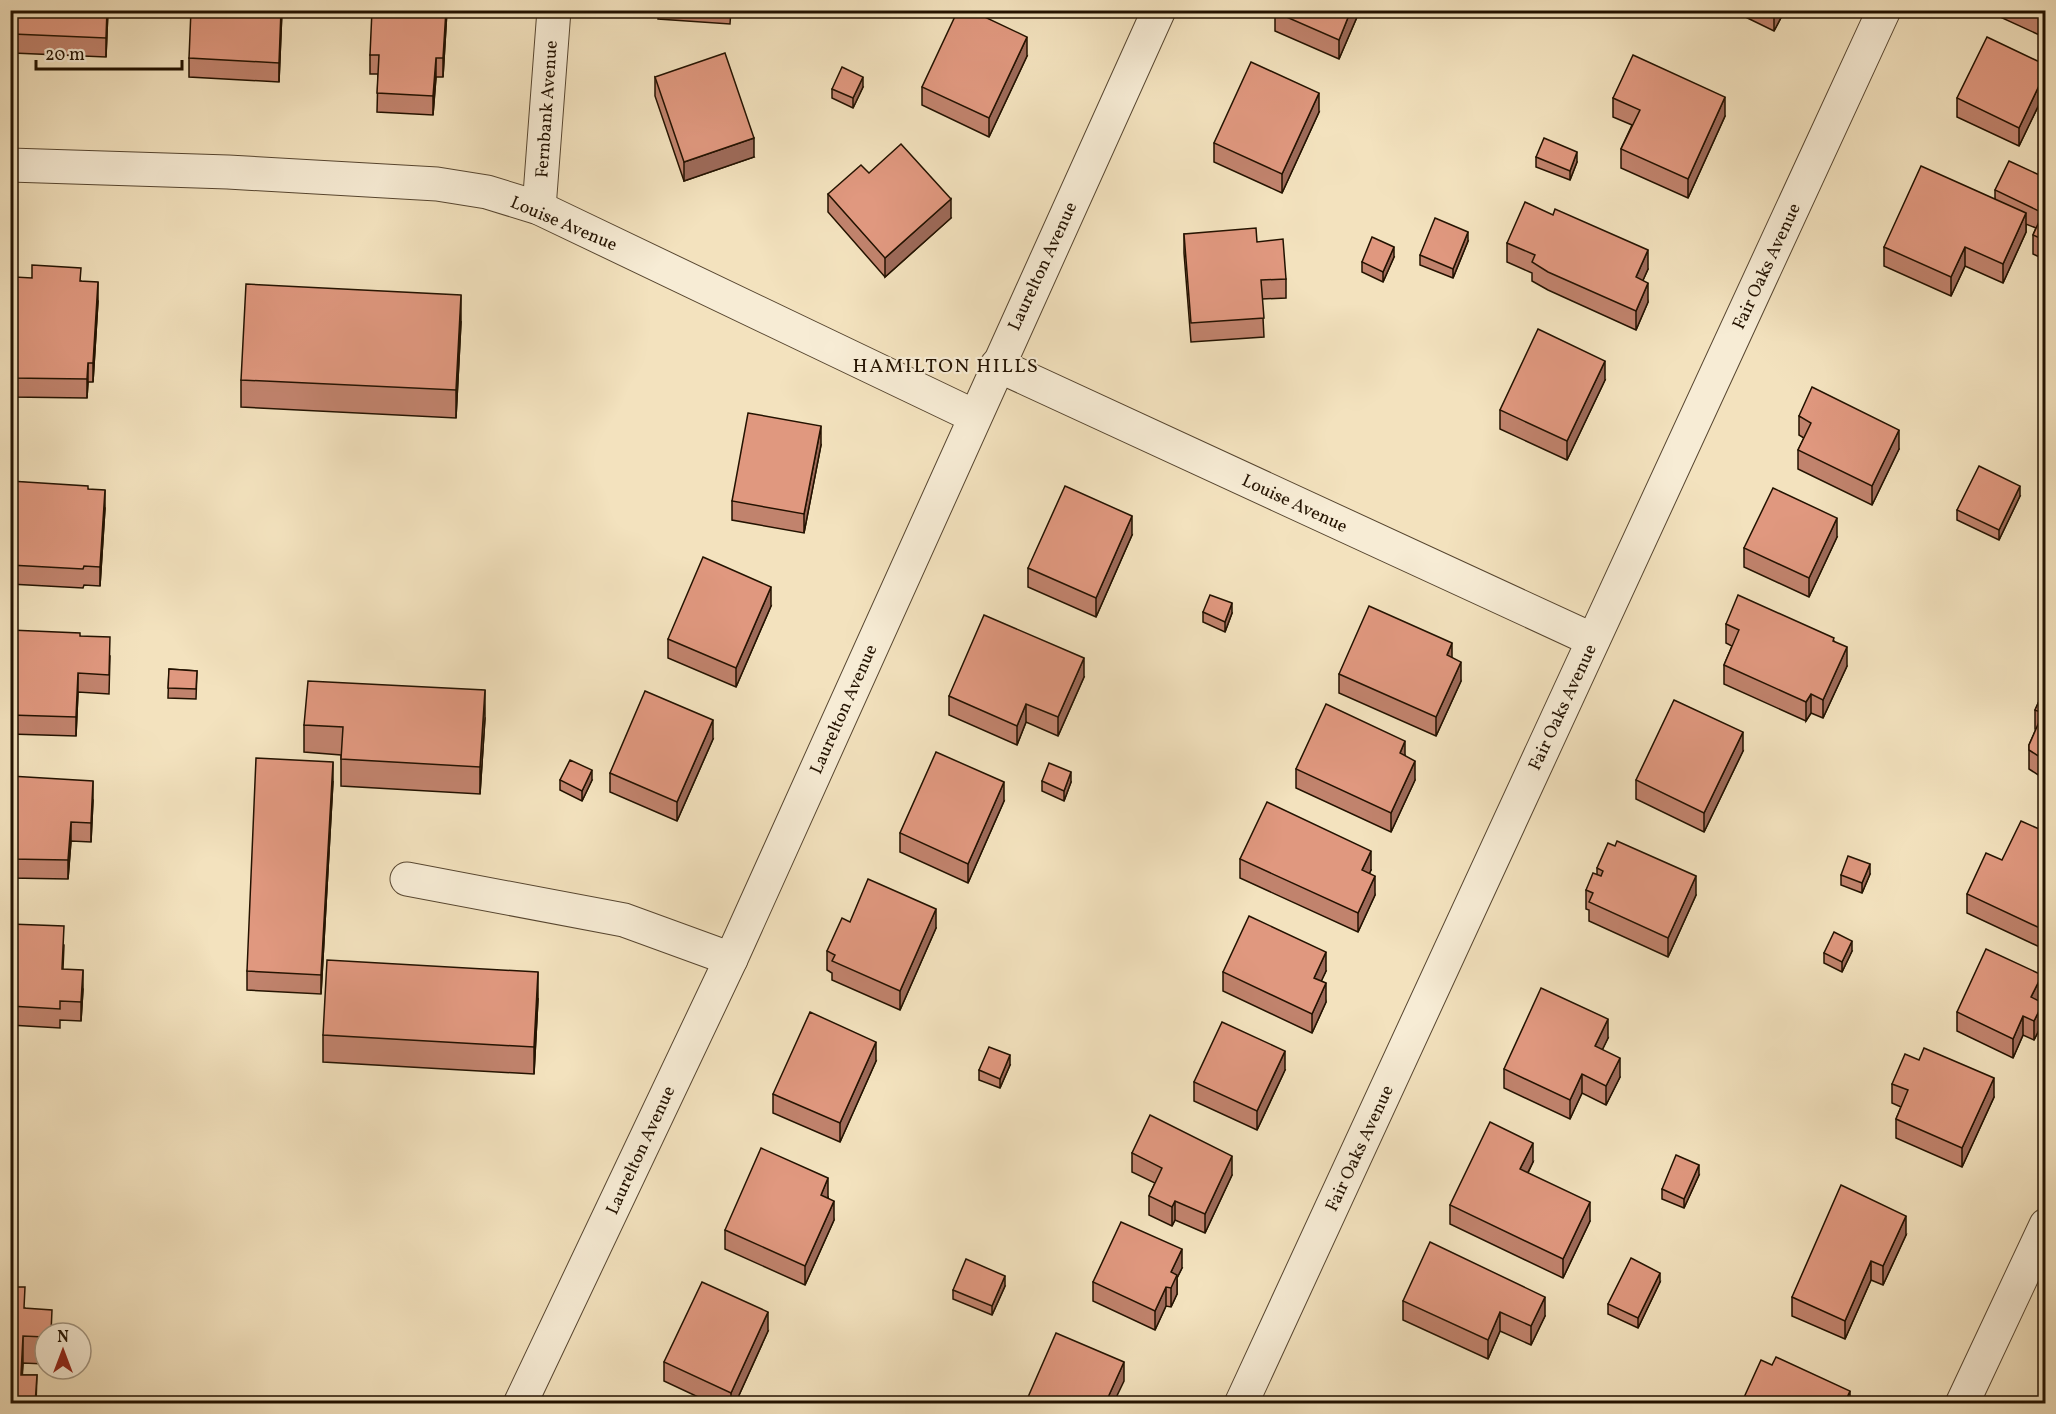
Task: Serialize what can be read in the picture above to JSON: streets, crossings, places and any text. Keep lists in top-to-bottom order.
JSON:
{
  "streets": {
    "street": [
      "Fernbank Avenue",
      "Louise Avenue",
      "Laurelton Avenue",
      "Fair Oaks Avenue"
    ]
  },
  "crossings": [
    ["Fernbank Avenue", "Louise Avenue"],
    ["Louise Avenue", "Laurelton Avenue"],
    ["Louise Avenue", "Fair Oaks Avenue"]
  ],
  "districts": ["HAMILTON HILLS"],
  "scale_bar": "20 m",
  "north": "top"
}
